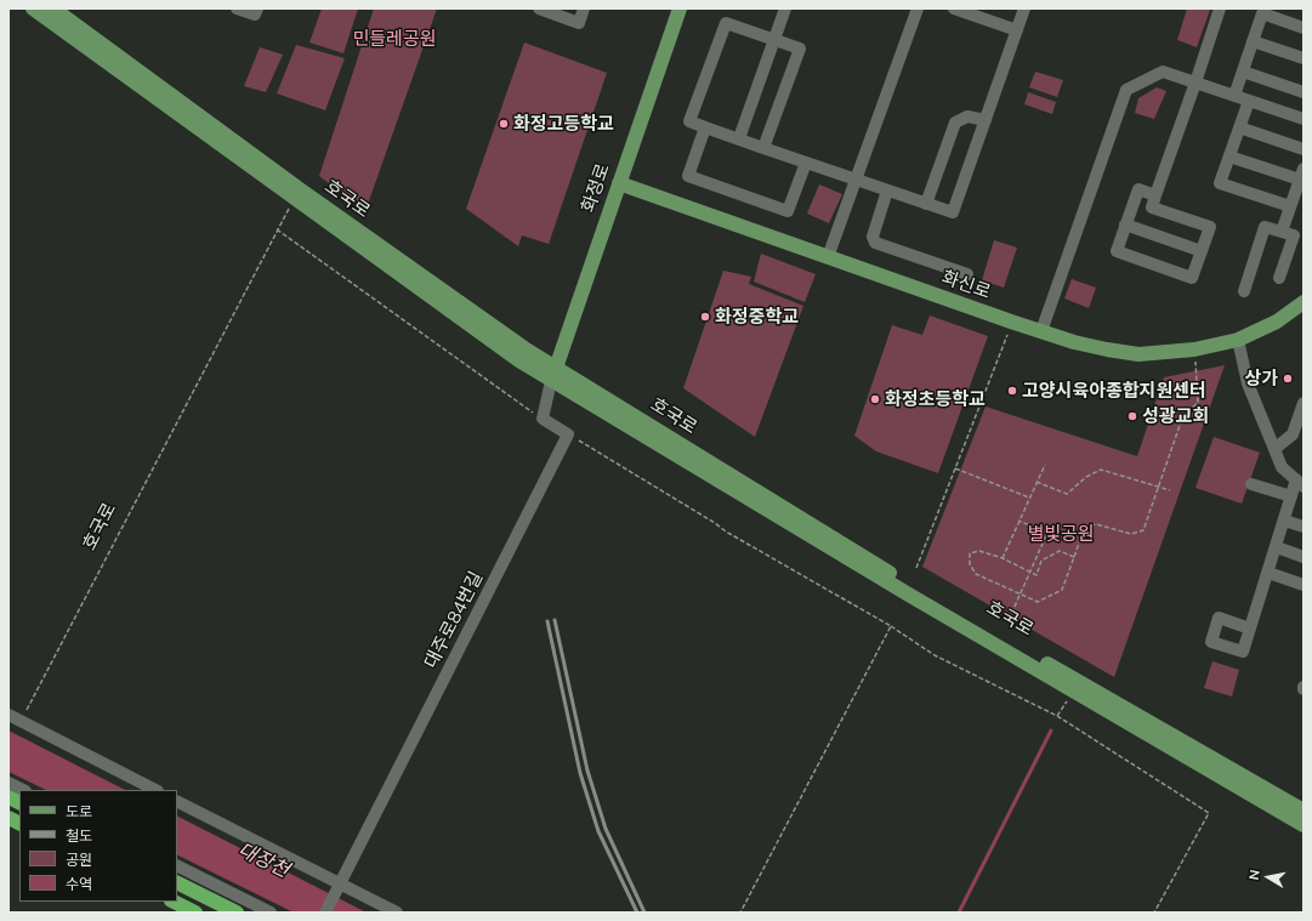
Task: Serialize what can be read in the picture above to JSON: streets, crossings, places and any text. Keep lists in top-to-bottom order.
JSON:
{
  "streets": {
    "main road": ["화정로", "호국로", "화신로"],
    "street": ["대주로84번길"]
  },
  "crossings": [
    ["화정로", "호국로"],
    ["화정로", "화신로"]
  ],
  "water": ["대장천"],
  "parks": ["민들레공원", "별빛공원"],
  "places": [
    "화정고등학교",
    "화정중학교",
    "상가",
    "고양시육아종합지원센터",
    "화정초등학교",
    "성광교회"
  ],
  "legend": [
    "도로",
    "철도",
    "공원",
    "수역"
  ],
  "north": "left"
}
